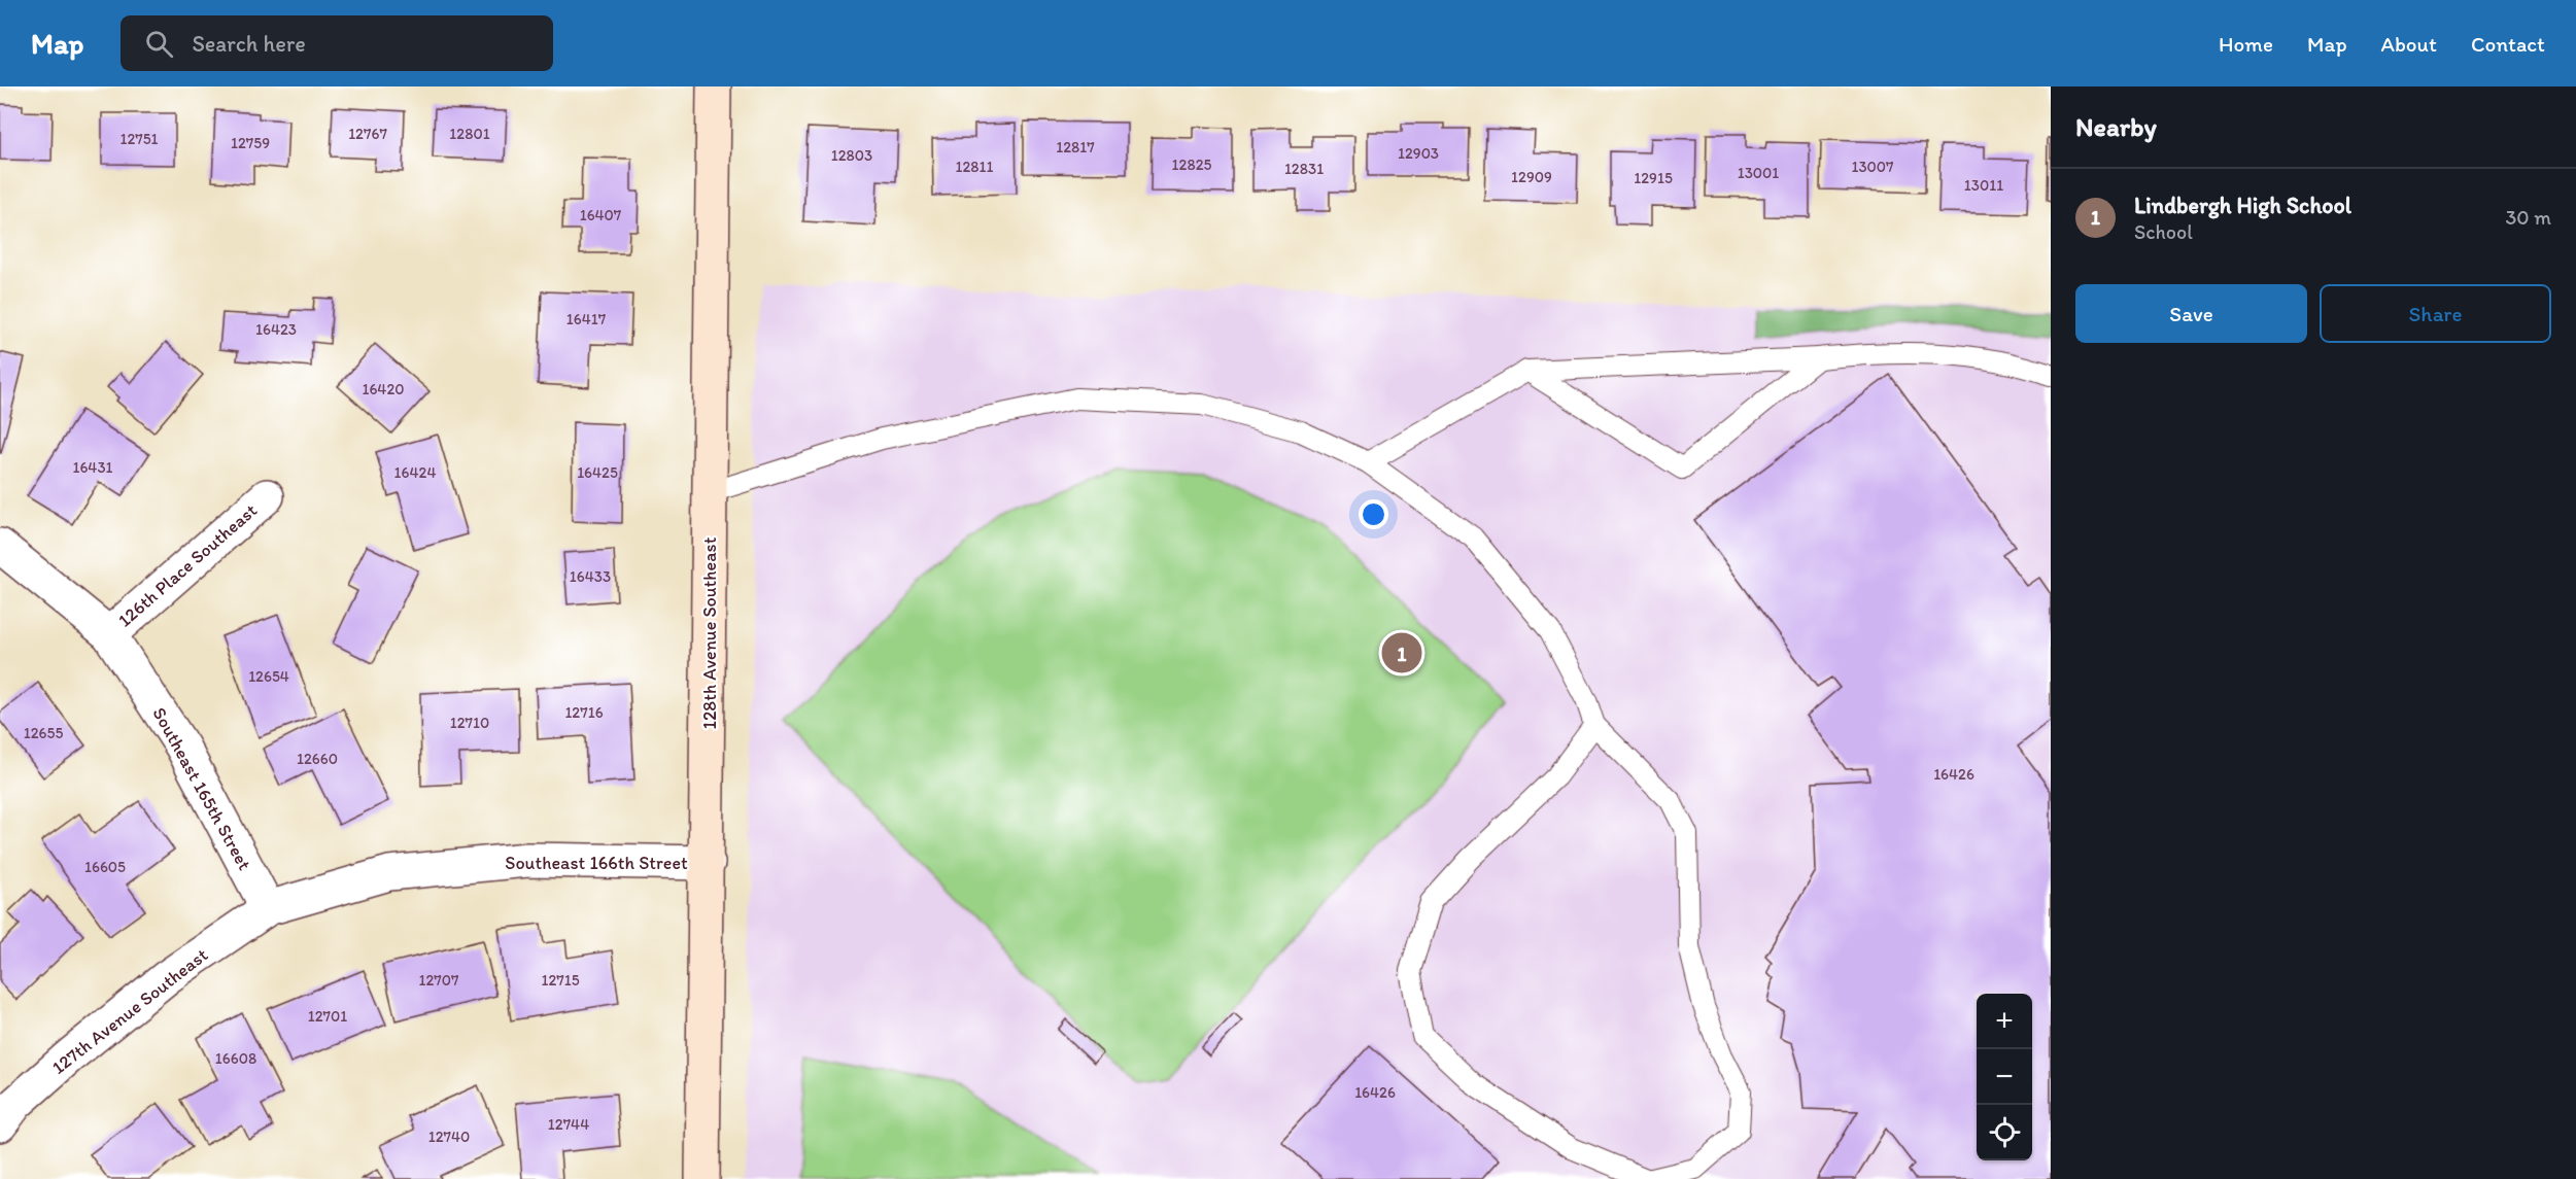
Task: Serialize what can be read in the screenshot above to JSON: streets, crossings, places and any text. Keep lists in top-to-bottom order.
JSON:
{
  "streets": {
    "street": [
      "126th Place Southeast",
      "128th Avenue Southeast",
      "Southeast 165th Street",
      "Southeast 166th Street",
      "127th Avenue Southeast"
    ]
  },
  "crossings": [
    ["126th Place Southeast", "Southeast 165th Street"],
    ["128th Avenue Southeast", "Southeast 166th Street"],
    ["Southeast 165th Street", "Southeast 166th Street"],
    ["Southeast 165th Street", "127th Avenue Southeast"],
    ["Southeast 166th Street", "127th Avenue Southeast"]
  ],
  "house_numbers": [
    "12767",
    "12801",
    "12751",
    "12759",
    "12817",
    "12903",
    "12803",
    "12825",
    "12811",
    "13007",
    "12831",
    "13001",
    "12909",
    "12915",
    "13011",
    "16407",
    "16417",
    "16423",
    "16420",
    "16431",
    "16424",
    "16425",
    "16433",
    "12654",
    "12716",
    "12710",
    "12655",
    "12660",
    "16426",
    "16605",
    "12707",
    "12715",
    "12701",
    "16608",
    "16426",
    "12744",
    "12740"
  ],
  "page": {
    "header": "Map",
    "search": "Search here",
    "nav": [
      "Home",
      "Map",
      "About",
      "Contact"
    ],
    "heading": "Nearby",
    "list": [
      {
        "mark": "1",
        "name": "Lindbergh High School",
        "note": "School",
        "value": "30 m"
      }
    ],
    "buttons": ["Save", "Share"],
    "pins": "1",
    "map_buttons": ["+", "−"]
  }
}
